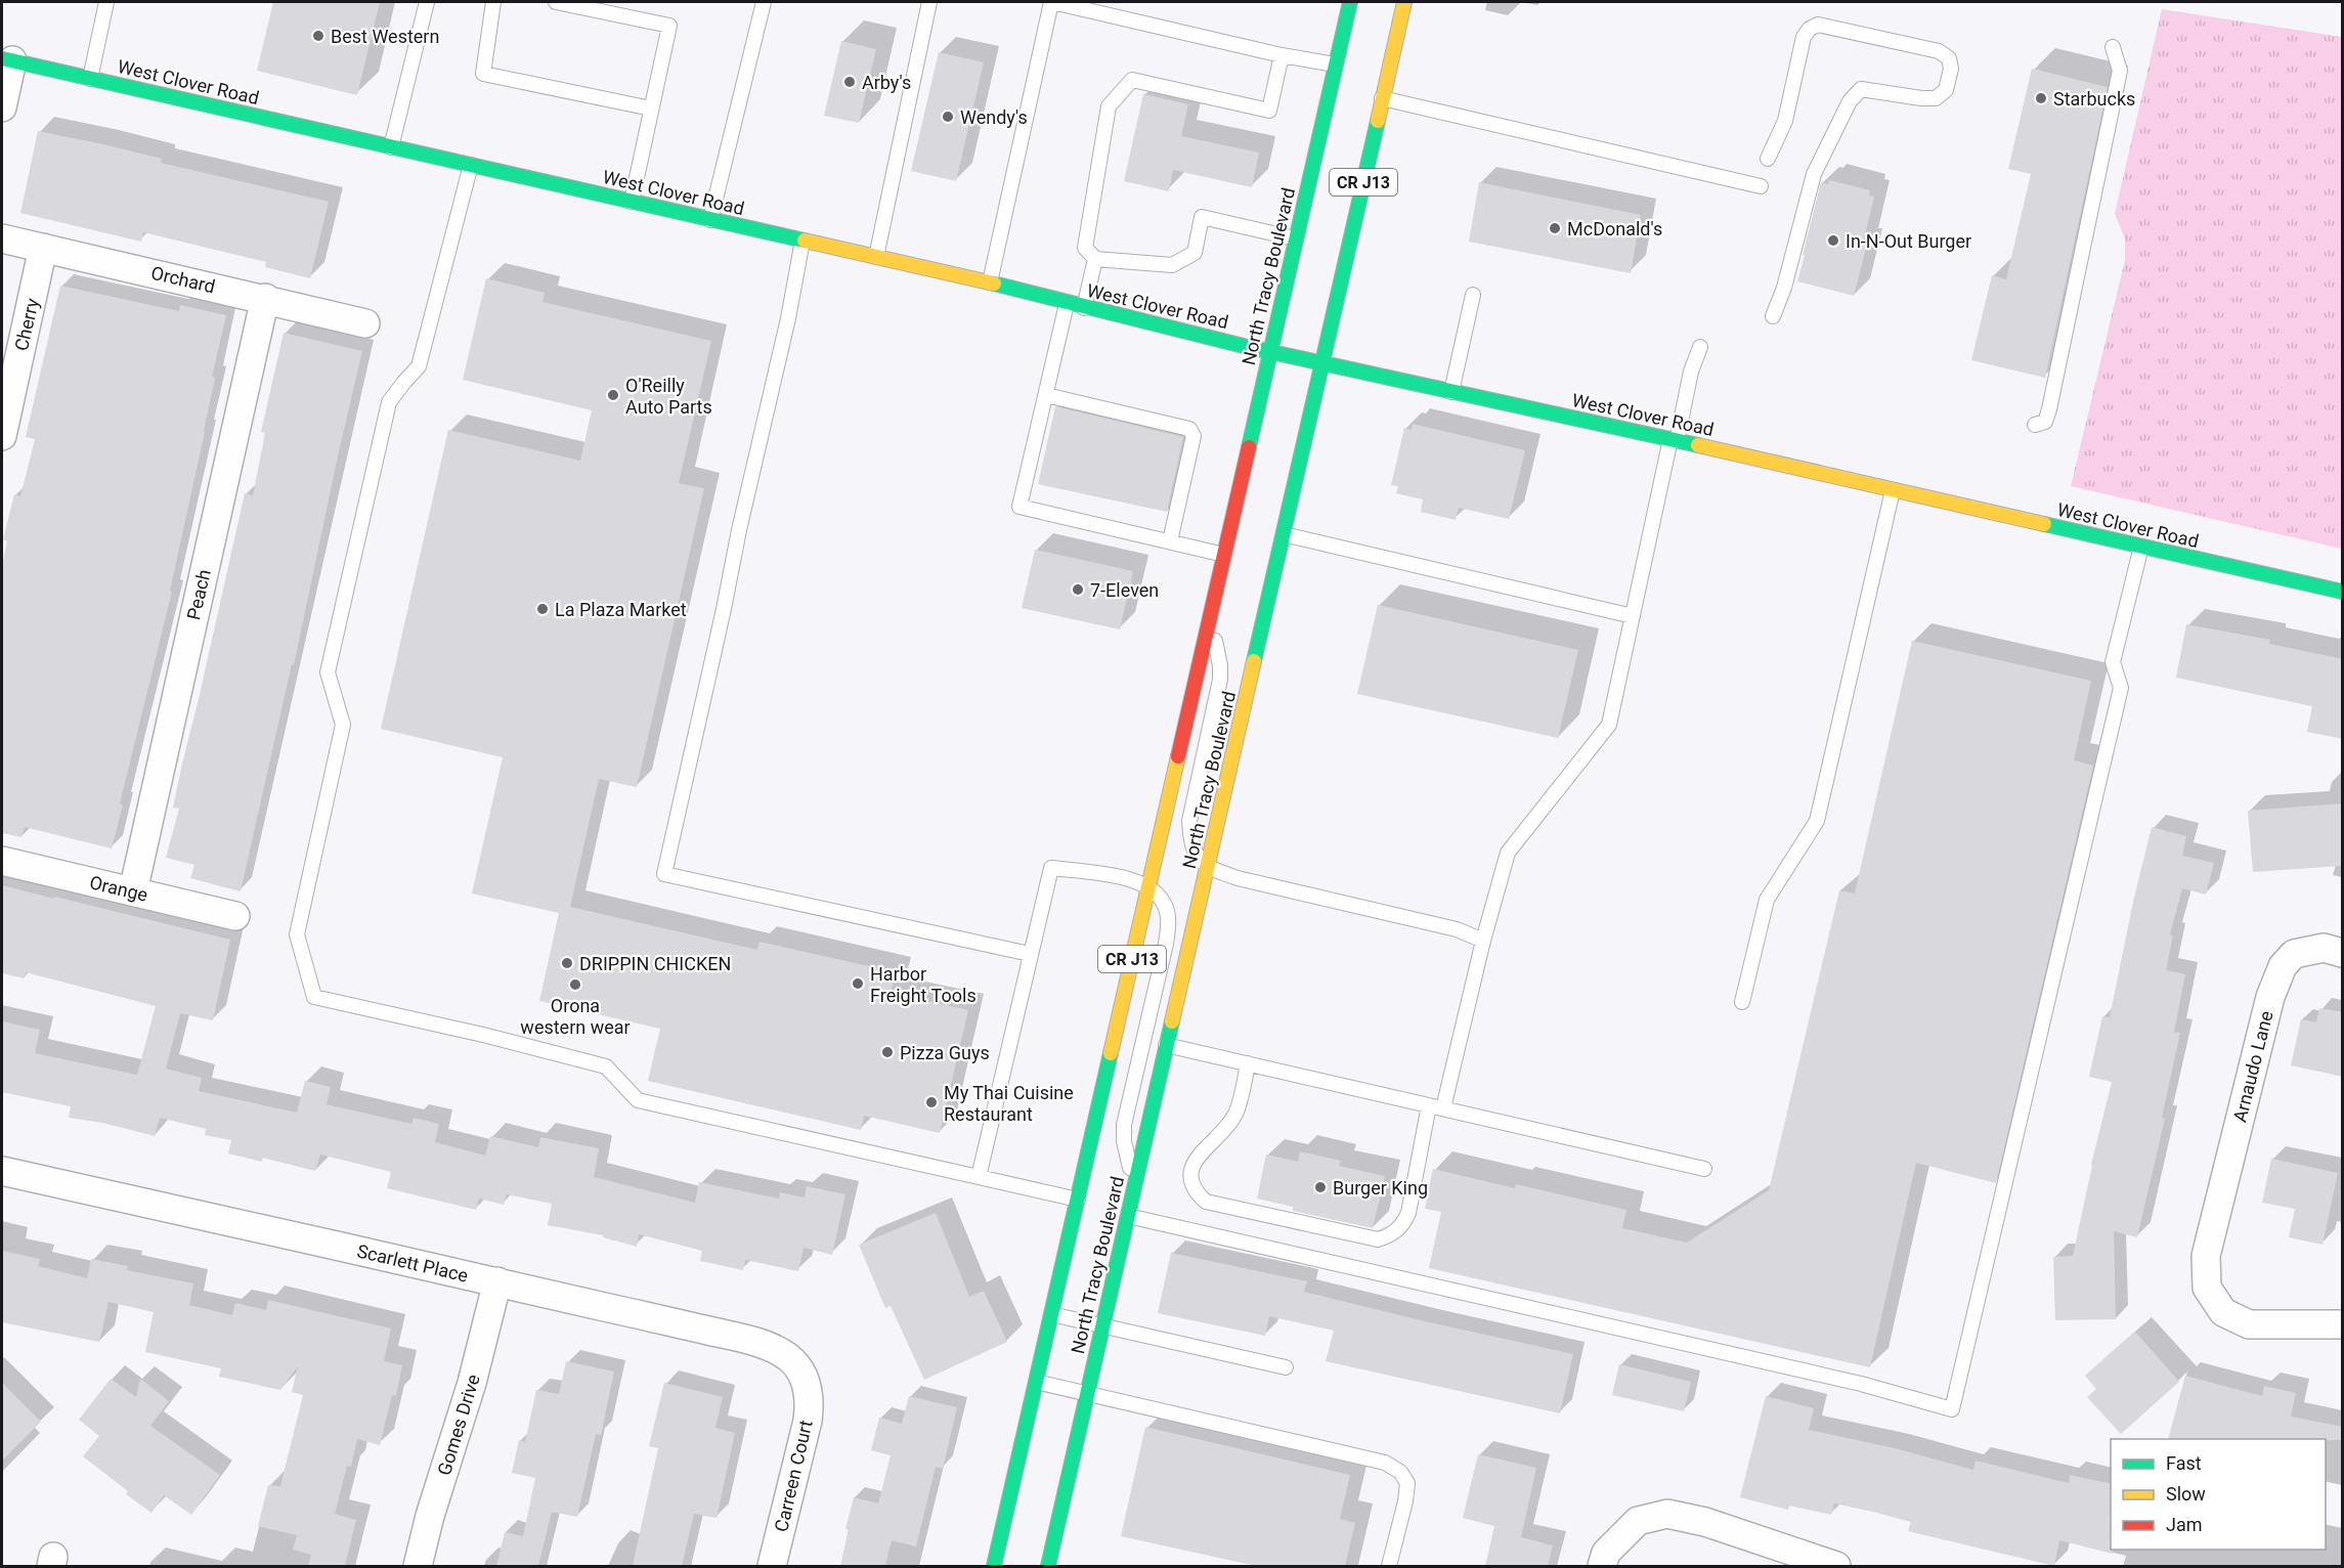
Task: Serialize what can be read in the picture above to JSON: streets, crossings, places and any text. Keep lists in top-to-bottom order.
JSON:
{
  "streets": {
    "main road": ["West Clover Road", "CR J13", "North Tracy Boulevard"],
    "street": [
      "Orchard",
      "Cherry",
      "Peach",
      "Orange",
      "Arnaudo Lane",
      "Scarlett Place",
      "Gomes Drive",
      "Carreen Court"
    ]
  },
  "crossings": [
    ["West Clover Road", "North Tracy Boulevard"],
    ["Orchard", "Cherry"],
    ["Orchard", "Peach"],
    ["Peach", "Orange"],
    ["Scarlett Place", "Gomes Drive"],
    ["Scarlett Place", "Carreen Court"]
  ],
  "places": [
    "Best Western",
    "Arby's",
    "Starbucks",
    "Wendy's",
    "McDonald's",
    "In-N-Out Burger",
    "O'Reilly Auto Parts",
    "7-Eleven",
    "La Plaza Market",
    "DRIPPIN CHICKEN",
    "Harbor Freight Tools",
    "Orona western wear",
    "Pizza Guys",
    "My Thai Cuisine Restaurant",
    "Burger King"
  ],
  "legend": ["Fast", "Slow", "Jam"]
}
